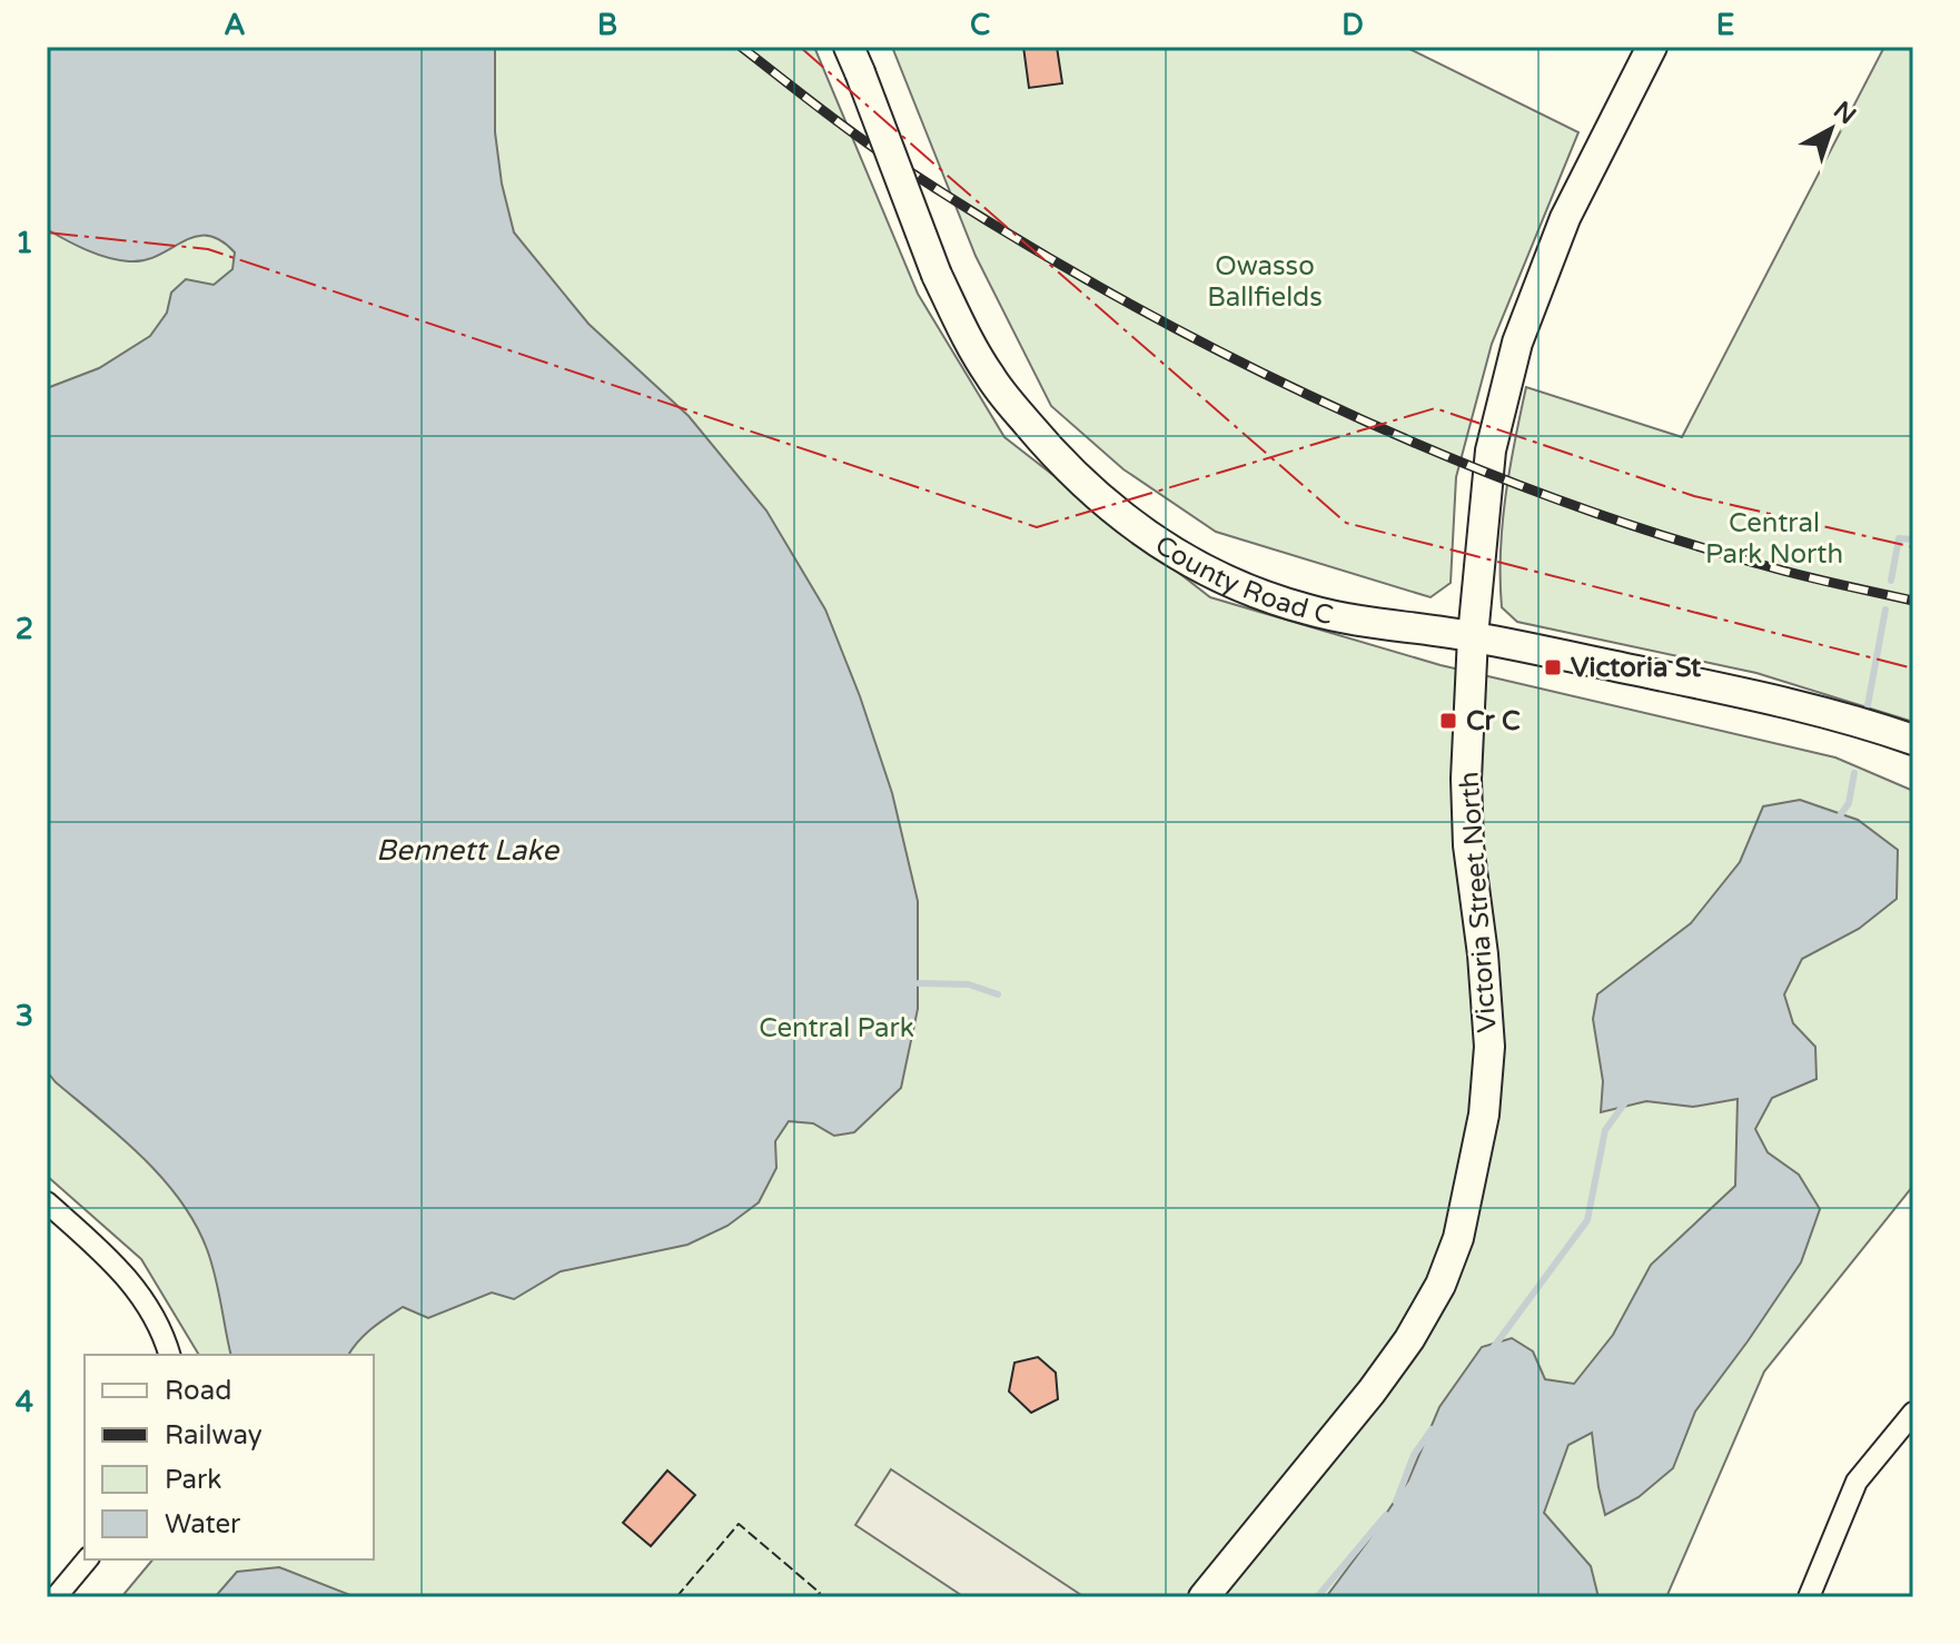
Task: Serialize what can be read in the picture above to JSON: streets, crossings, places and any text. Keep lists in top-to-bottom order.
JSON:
{
  "streets": {
    "street": ["County Road C", "Victoria Street North"]
  },
  "crossings": [
    ["County Road C", "Victoria Street North"]
  ],
  "water": ["Bennett Lake"],
  "parks": ["Owasso Ballfields", "Central Park North", "Central Park"],
  "places": {
    "transit": ["Victoria St", "Cr C"]
  },
  "legend": [
    "Road",
    "Railway",
    "Park",
    "Water"
  ],
  "north": "top right",
  "grid": {
    "columns": [
      "A",
      "B",
      "C",
      "D",
      "E"
    ],
    "rows": [
      "1",
      "2",
      "3",
      "4"
    ]
  }
}
